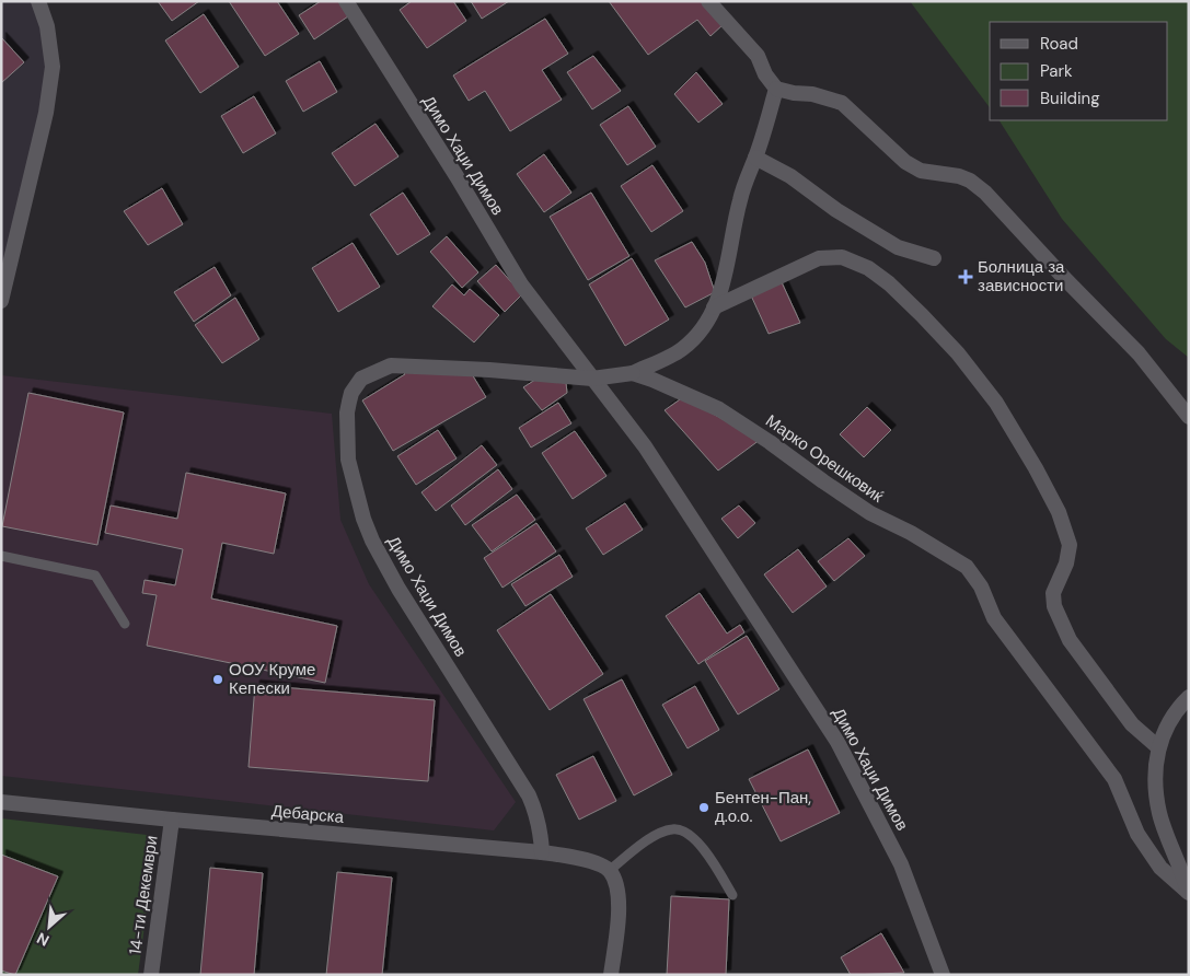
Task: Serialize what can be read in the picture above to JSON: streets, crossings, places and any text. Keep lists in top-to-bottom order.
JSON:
{
  "streets": {
    "street": [
      "Димо Хаџи Димов",
      "Марко Орешковиќ",
      "Дебарска",
      "14-ти Декември"
    ]
  },
  "crossings": [
    ["Димо Хаџи Димов", "Дебарска"],
    ["Дебарска", "14-ти Декември"]
  ],
  "places": {
    "health": ["Болница за зависности"],
    "other": ["ООУ Круме Кепески", "Бентен-Пан, д.о.о."]
  },
  "legend": ["Road", "Park", "Building"],
  "north": "bottom left"
}
